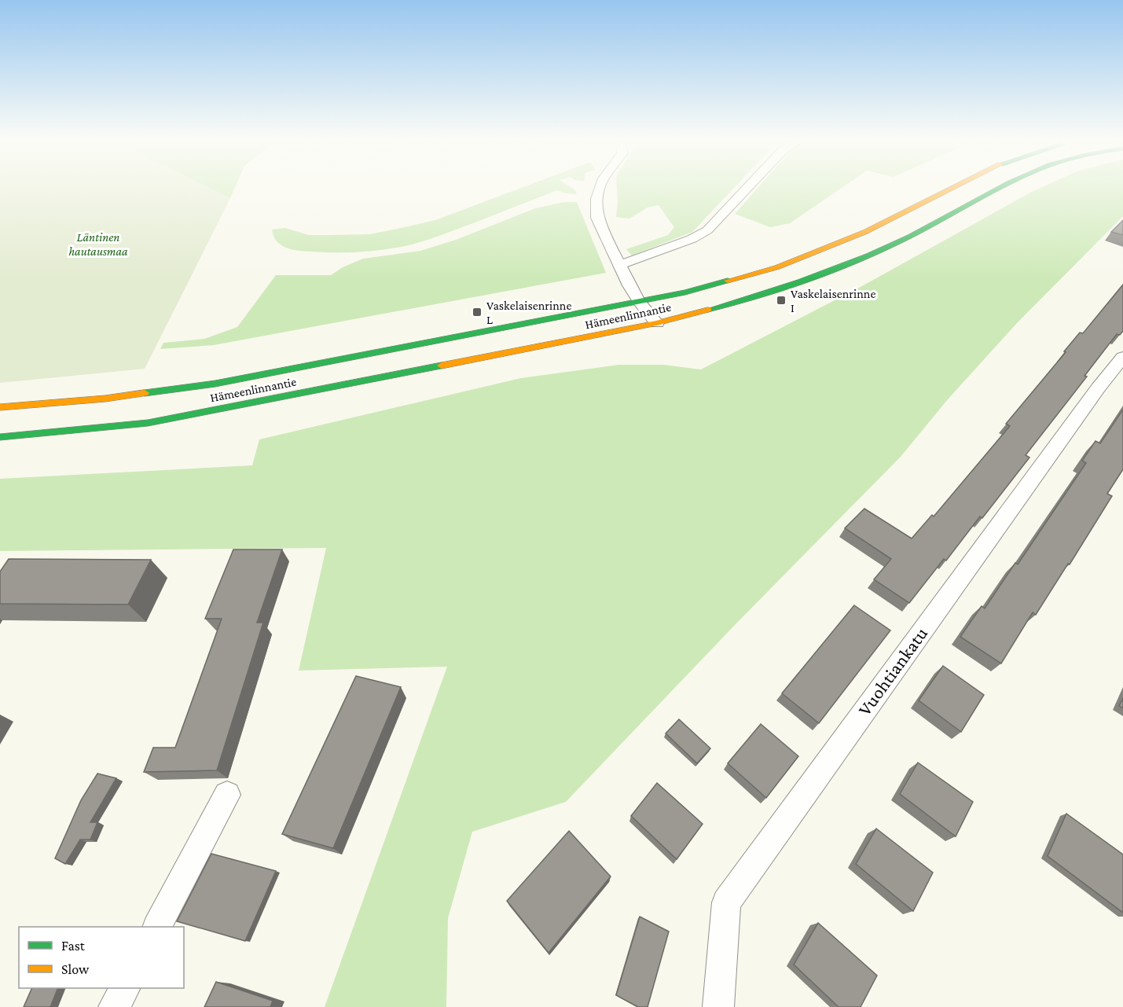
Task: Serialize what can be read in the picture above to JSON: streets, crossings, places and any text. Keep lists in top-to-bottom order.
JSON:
{
  "streets": {
    "main road": ["Hämeenlinnantie"],
    "street": ["Vuohtiankatu"]
  },
  "parks": ["Läntinen hautausmaa"],
  "places": {
    "transit": ["Vaskelaisenrinne I", "Vaskelaisenrinne L"]
  },
  "legend": ["Fast", "Slow"]
}
